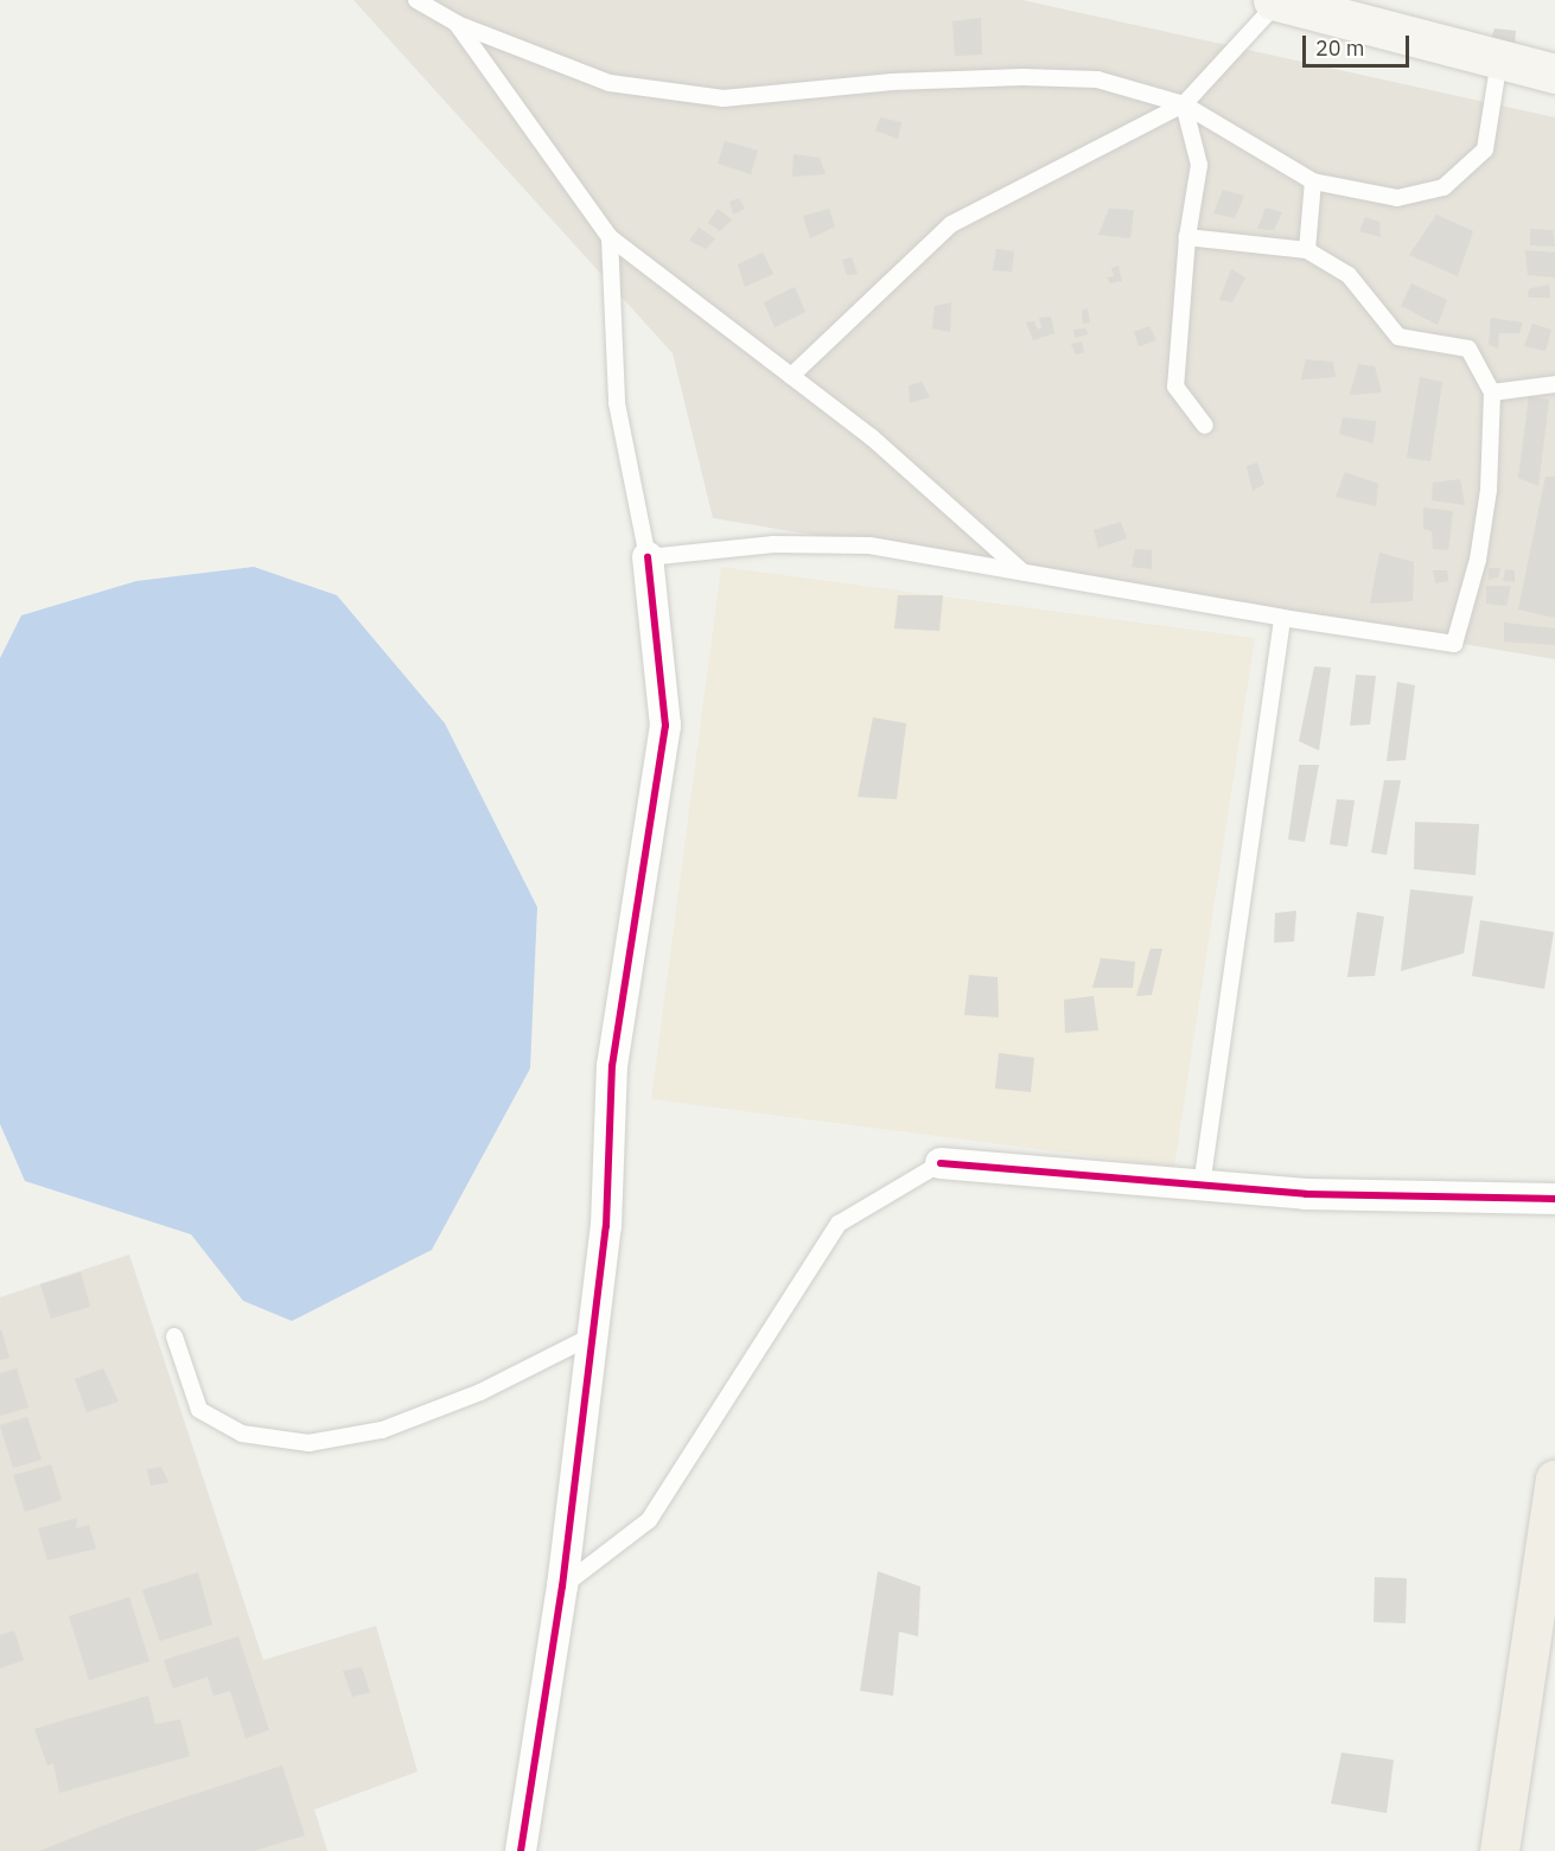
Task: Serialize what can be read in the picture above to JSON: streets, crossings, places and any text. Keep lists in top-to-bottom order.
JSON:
{
  "scale_bar": "20 m"
}
